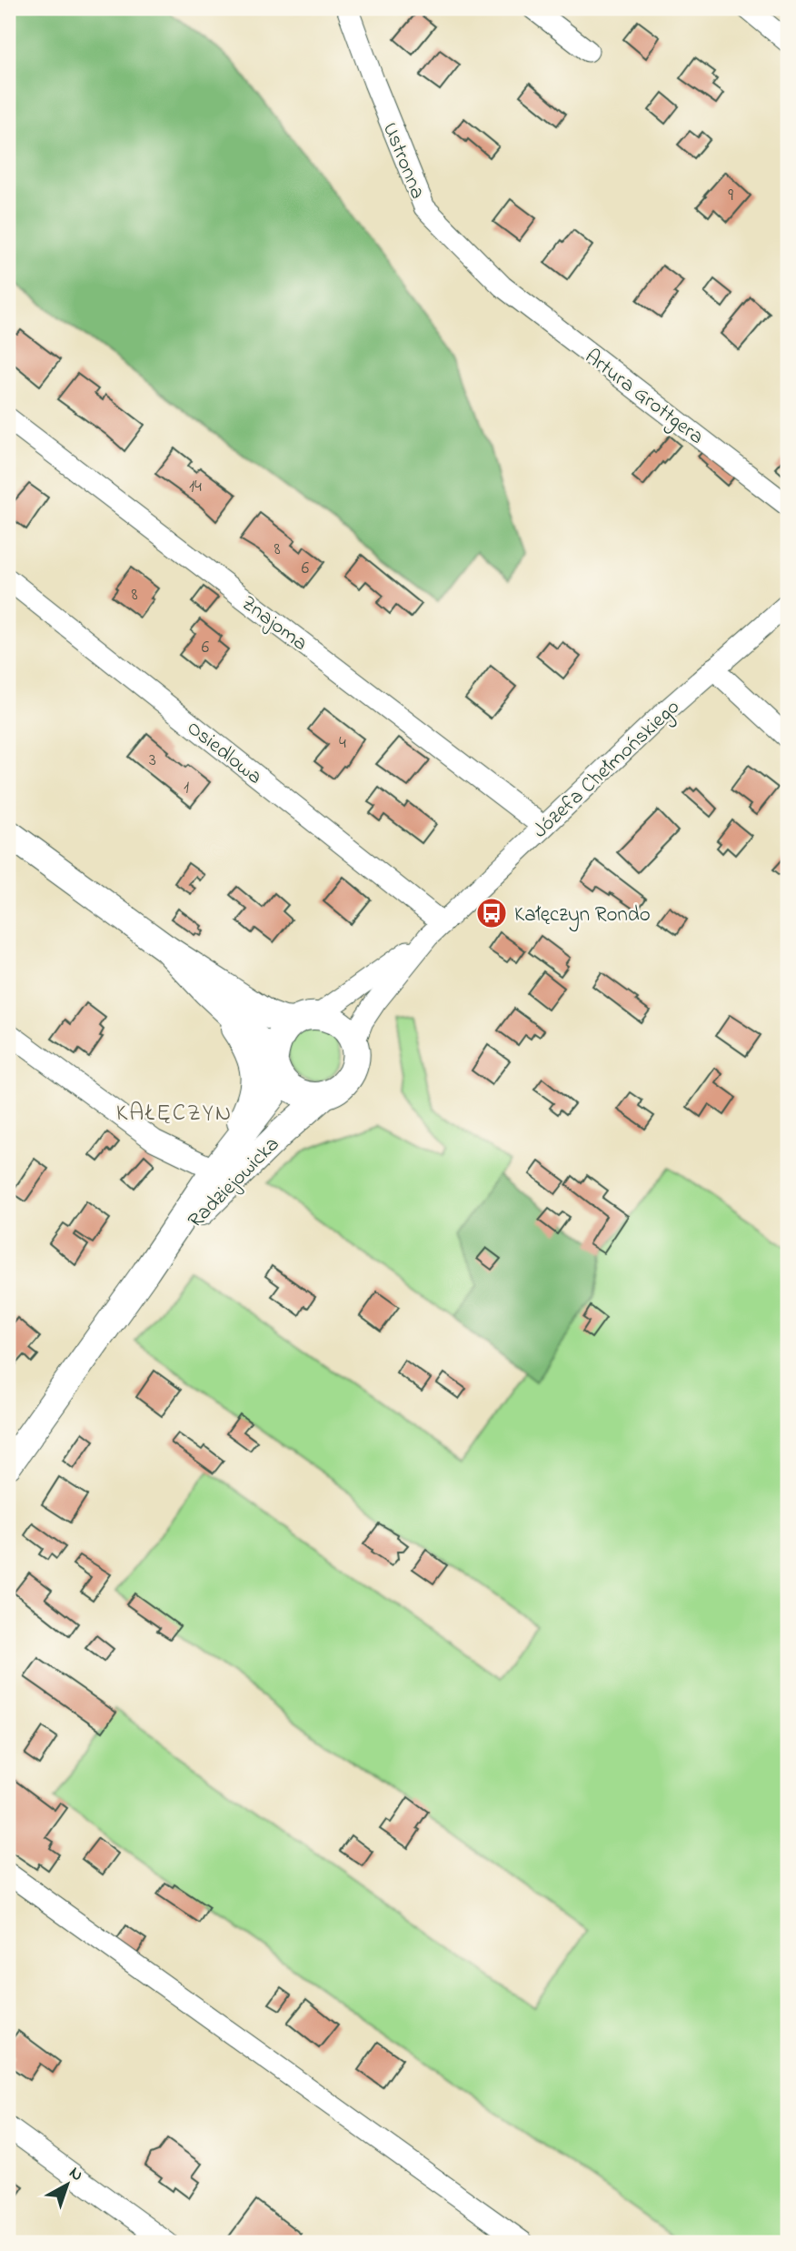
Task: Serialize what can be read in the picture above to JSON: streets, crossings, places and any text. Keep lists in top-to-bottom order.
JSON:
{
  "streets": {
    "main road": ["Radziejowicka"],
    "street": [
      "Ustronna",
      "Artura Grottgera",
      "Znajoma",
      "Osiedlowa",
      "Józefa Chełmońskiego"
    ]
  },
  "crossings": [
    ["Ustronna", "Artura Grottgera"],
    ["Znajoma", "Józefa Chełmońskiego"],
    ["Osiedlowa", "Józefa Chełmońskiego"],
    ["Józefa Chełmońskiego", "Radziejowicka"]
  ],
  "districts": ["KAŁĘCZYN"],
  "places": {
    "bus stop": ["Kałęczyn Rondo"]
  },
  "house_numbers": [
    "9",
    "14",
    "8",
    "6",
    "8",
    "6",
    "4",
    "3",
    "1"
  ],
  "north": "top right"
}
